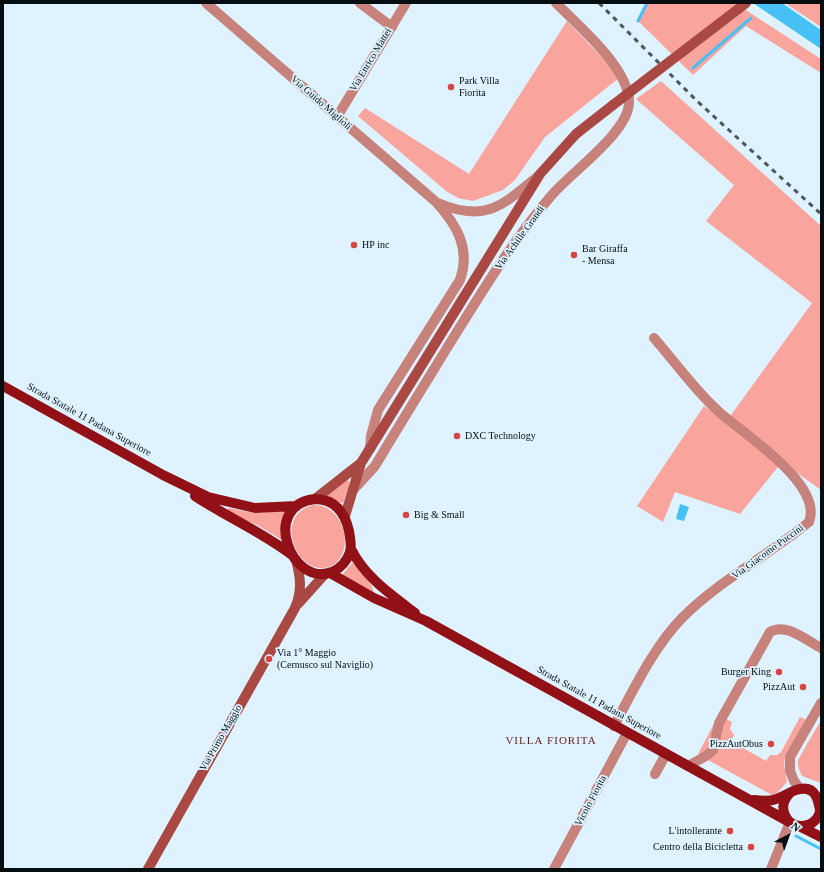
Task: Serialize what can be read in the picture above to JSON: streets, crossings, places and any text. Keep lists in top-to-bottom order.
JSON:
{
  "streets": {
    "main road": ["Strada Statale 11 Padana Superiore", "Via Primo Maggio"],
    "street": [
      "Via Enrico Mattei",
      "Via Guido Miglioli",
      "Via Achille Grandi",
      "Via Giacomo Puccini",
      "Vicolo Fiorita"
    ]
  },
  "crossings": [
    ["Via Enrico Mattei", "Via Guido Miglioli"],
    ["Strada Statale 11 Padana Superiore", "Via Giacomo Puccini"],
    ["Strada Statale 11 Padana Superiore", "Via Primo Maggio"],
    ["Strada Statale 11 Padana Superiore", "Vicolo Fiorita"]
  ],
  "districts": ["VILLA FIORITA"],
  "places": [
    "Park Villa Fiorita",
    "HP inc",
    "Bar Giraffa - Mensa",
    "DXC Technology",
    "Big & Small",
    "Via 1° Maggio (Cernusco sul Naviglio)",
    "Burger King",
    "PizzAut",
    "PizzAutObus",
    "L'intollerante",
    "Centro della Bicicletta"
  ],
  "north": "top right"
}
